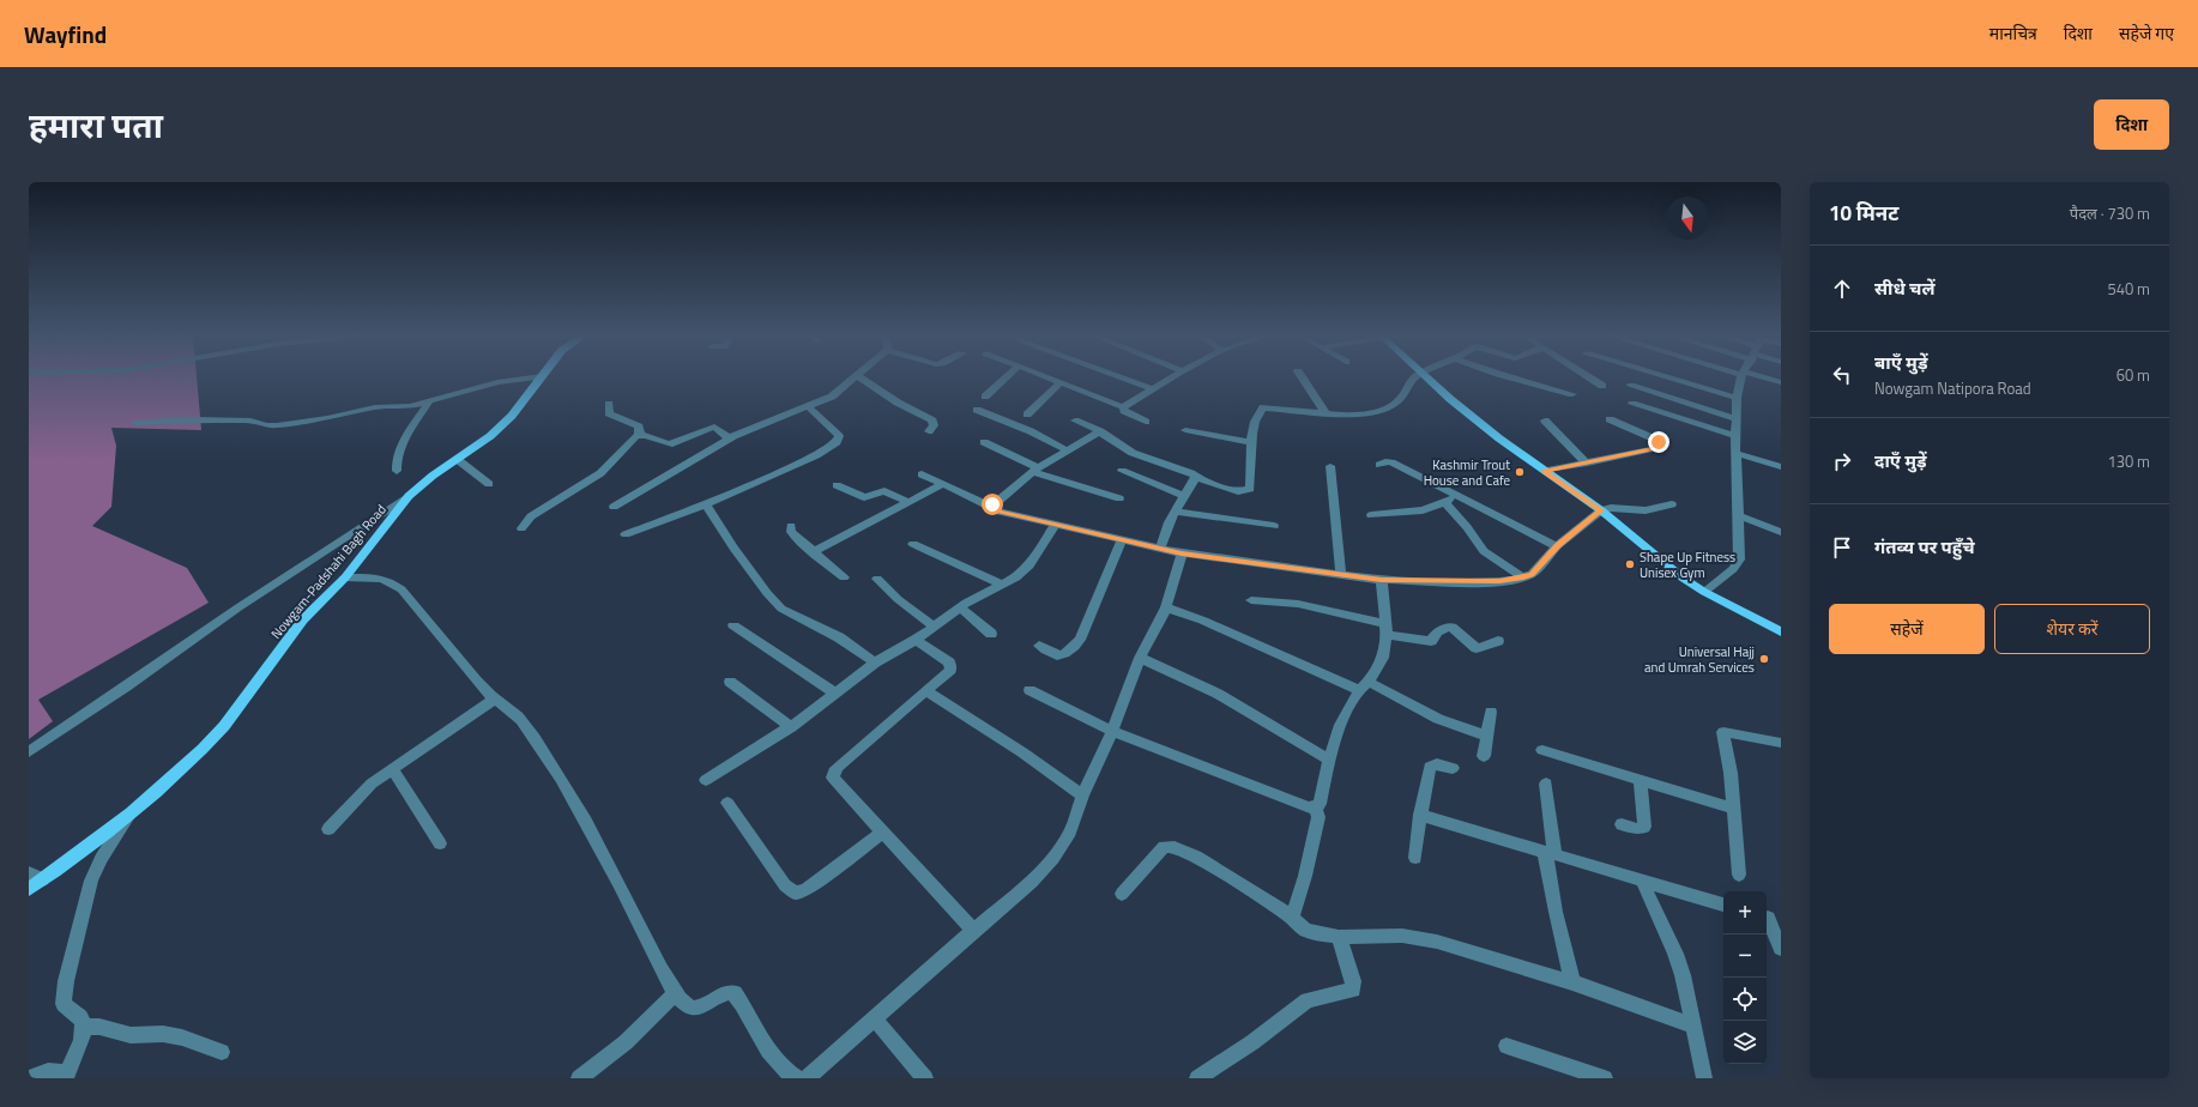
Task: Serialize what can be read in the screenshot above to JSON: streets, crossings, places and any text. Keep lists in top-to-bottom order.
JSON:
{
  "streets": {
    "main road": ["Nowgam-Padshahi Bagh Road"]
  },
  "places": ["Kashmir Trout House and Cafe", "Shape Up Fitness Unisex Gym", "Universal Hajj and Umrah Services"],
  "north": "bottom",
  "page": {
    "header": "Wayfind",
    "nav": ["मानचित्र", "दिशा", "सहेजे गए"],
    "title": "हमारा पता",
    "buttons": [
      "दिशा",
      ["सहेजें", "शेयर करें"]
    ],
    "heading": ["10 मिनट", "पैदल · 730 m"],
    "list": [
      ["सीधे चलें", "540 m"],
      ["बाएँ मुड़ें", "Nowgam Natipora Road", "60 m"],
      ["दाएँ मुड़ें", "130 m"],
      "गंतव्य पर पहुँचे"
    ],
    "map_buttons": ["+", "−"]
  }
}
